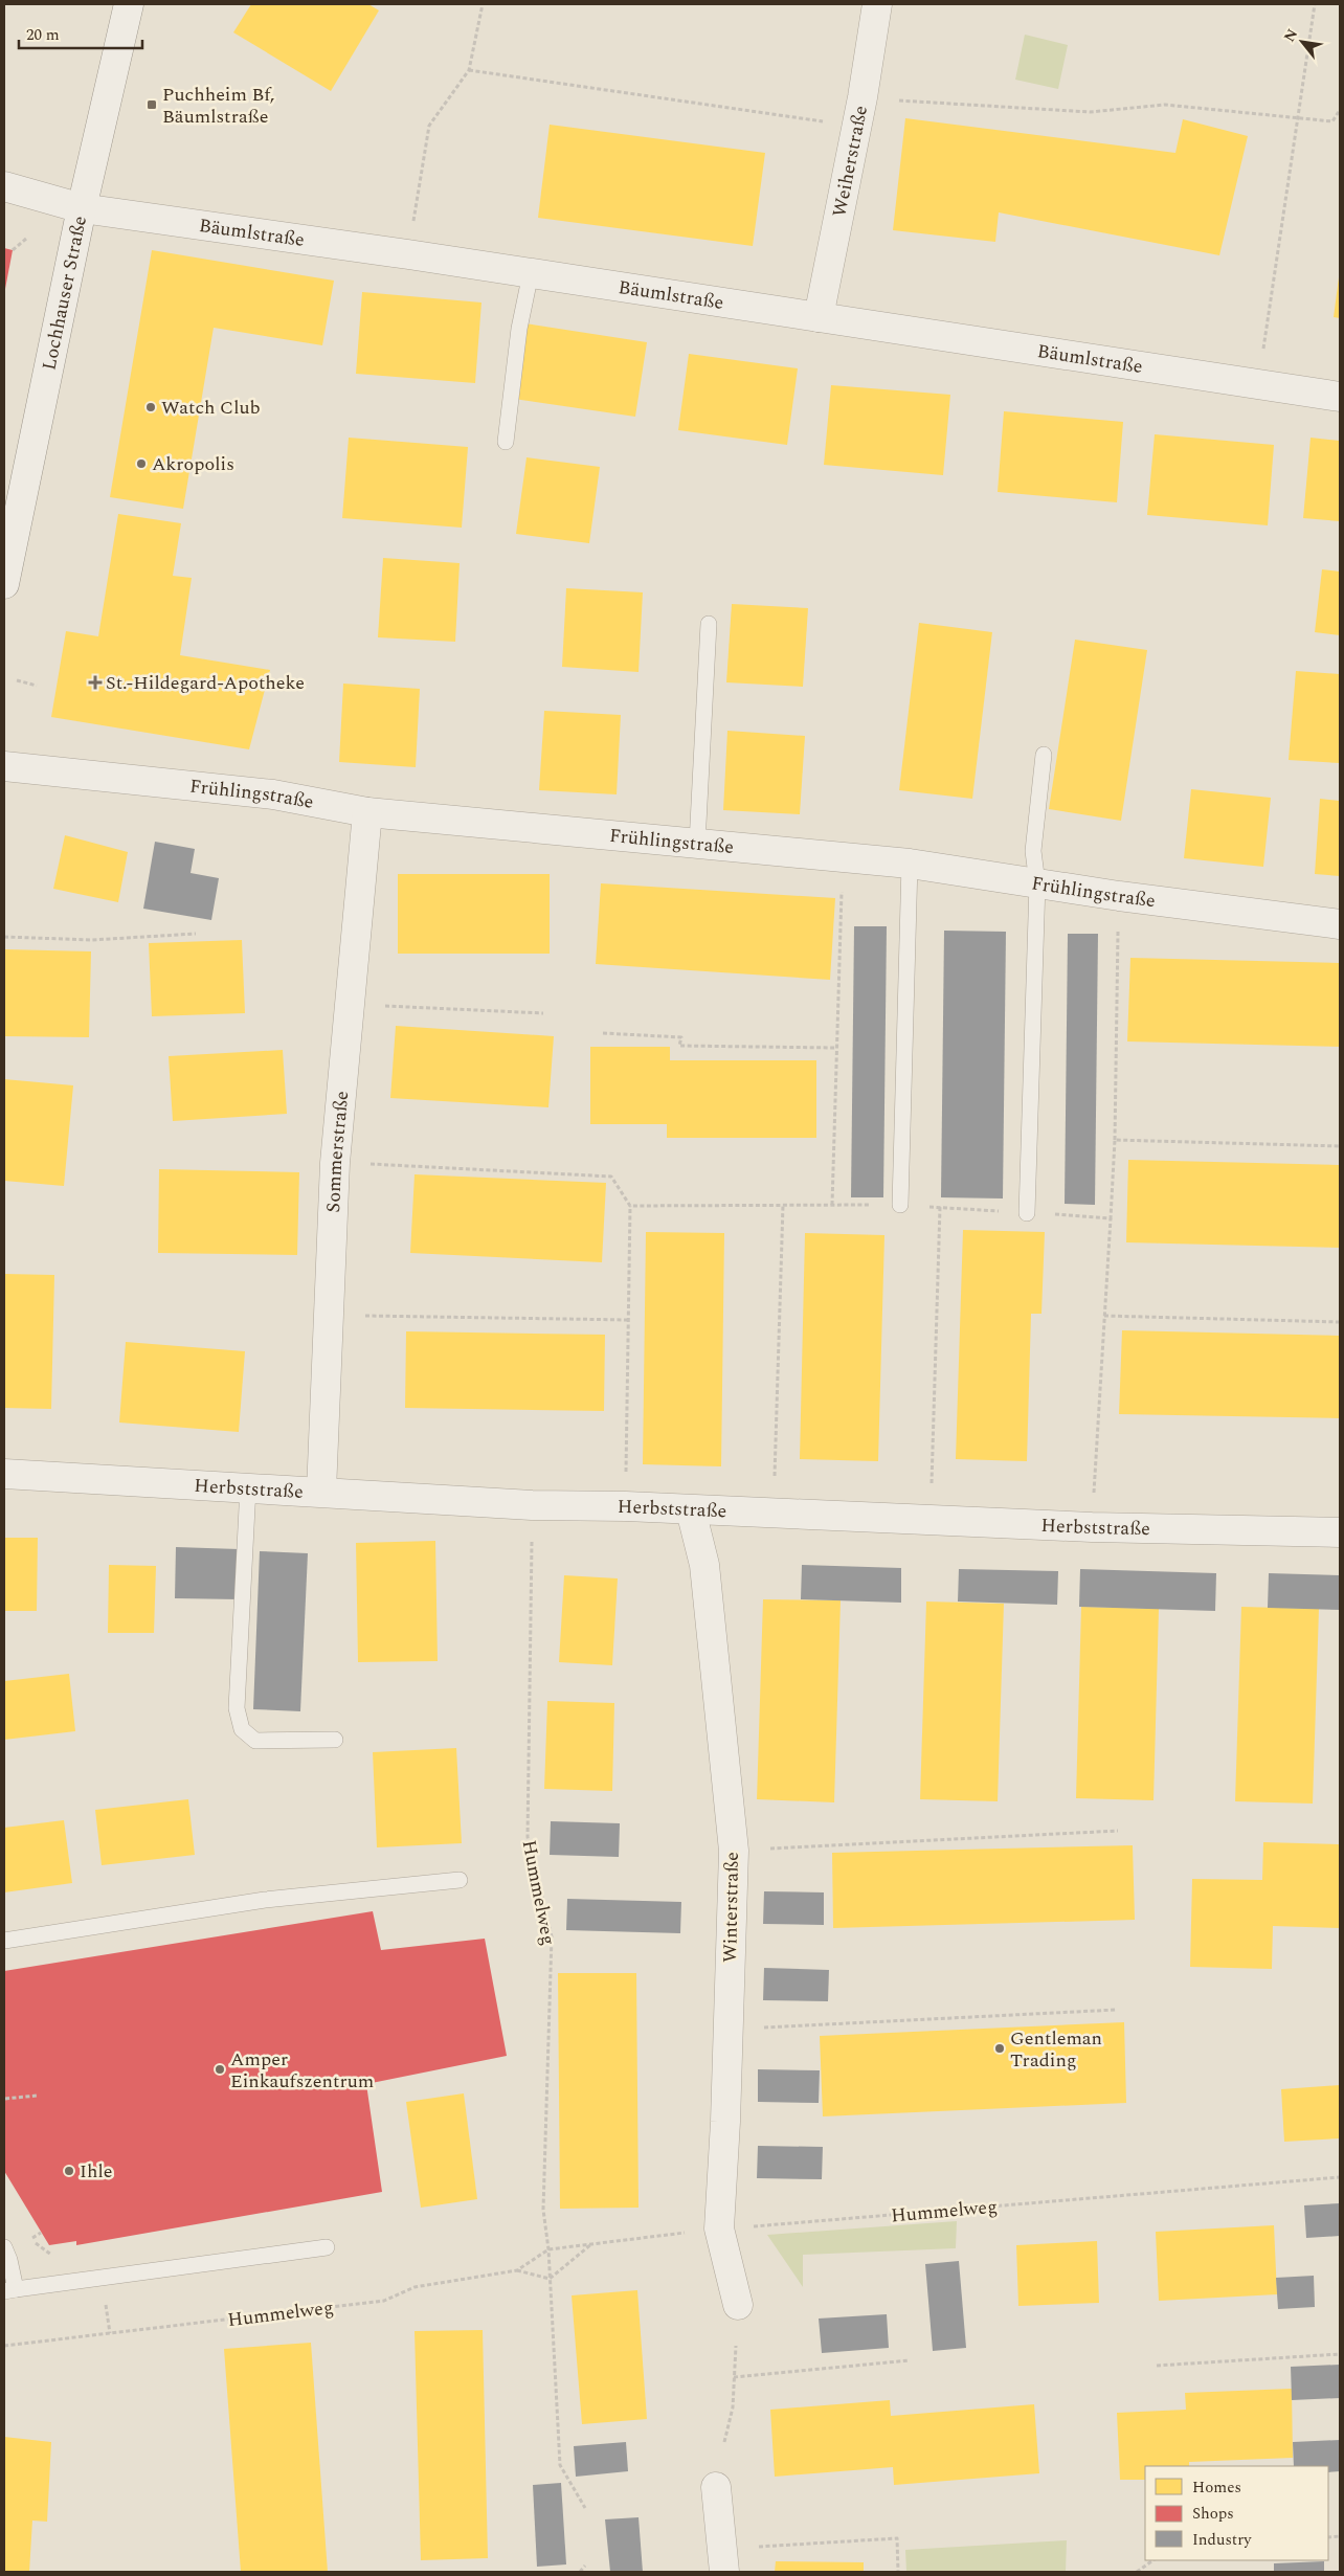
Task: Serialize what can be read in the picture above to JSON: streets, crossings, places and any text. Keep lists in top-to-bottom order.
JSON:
{
  "streets": {
    "street": [
      "Weiherstraße",
      "Bäumlstraße",
      "Lochhauser Straße",
      "Frühlingstraße",
      "Sommerstraße",
      "Herbststraße",
      "Winterstraße"
    ],
    "path": ["Hummelweg"]
  },
  "crossings": [
    ["Weiherstraße", "Bäumlstraße"],
    ["Bäumlstraße", "Lochhauser Straße"],
    ["Frühlingstraße", "Sommerstraße"],
    ["Sommerstraße", "Herbststraße"],
    ["Herbststraße", "Hummelweg"],
    ["Herbststraße", "Winterstraße"],
    ["Hummelweg", "Winterstraße"]
  ],
  "places": {
    "transit": ["Puchheim Bf, Bäumlstraße"],
    "other": [
      "Watch Club",
      "Akropolis",
      "Gentleman Trading",
      "Amper Einkaufszentrum",
      "Ihle"
    ],
    "health": ["St.-Hildegard-Apotheke"]
  },
  "legend": ["Homes", "Shops", "Industry"],
  "scale_bar": "20 m",
  "north": "top left"
}
